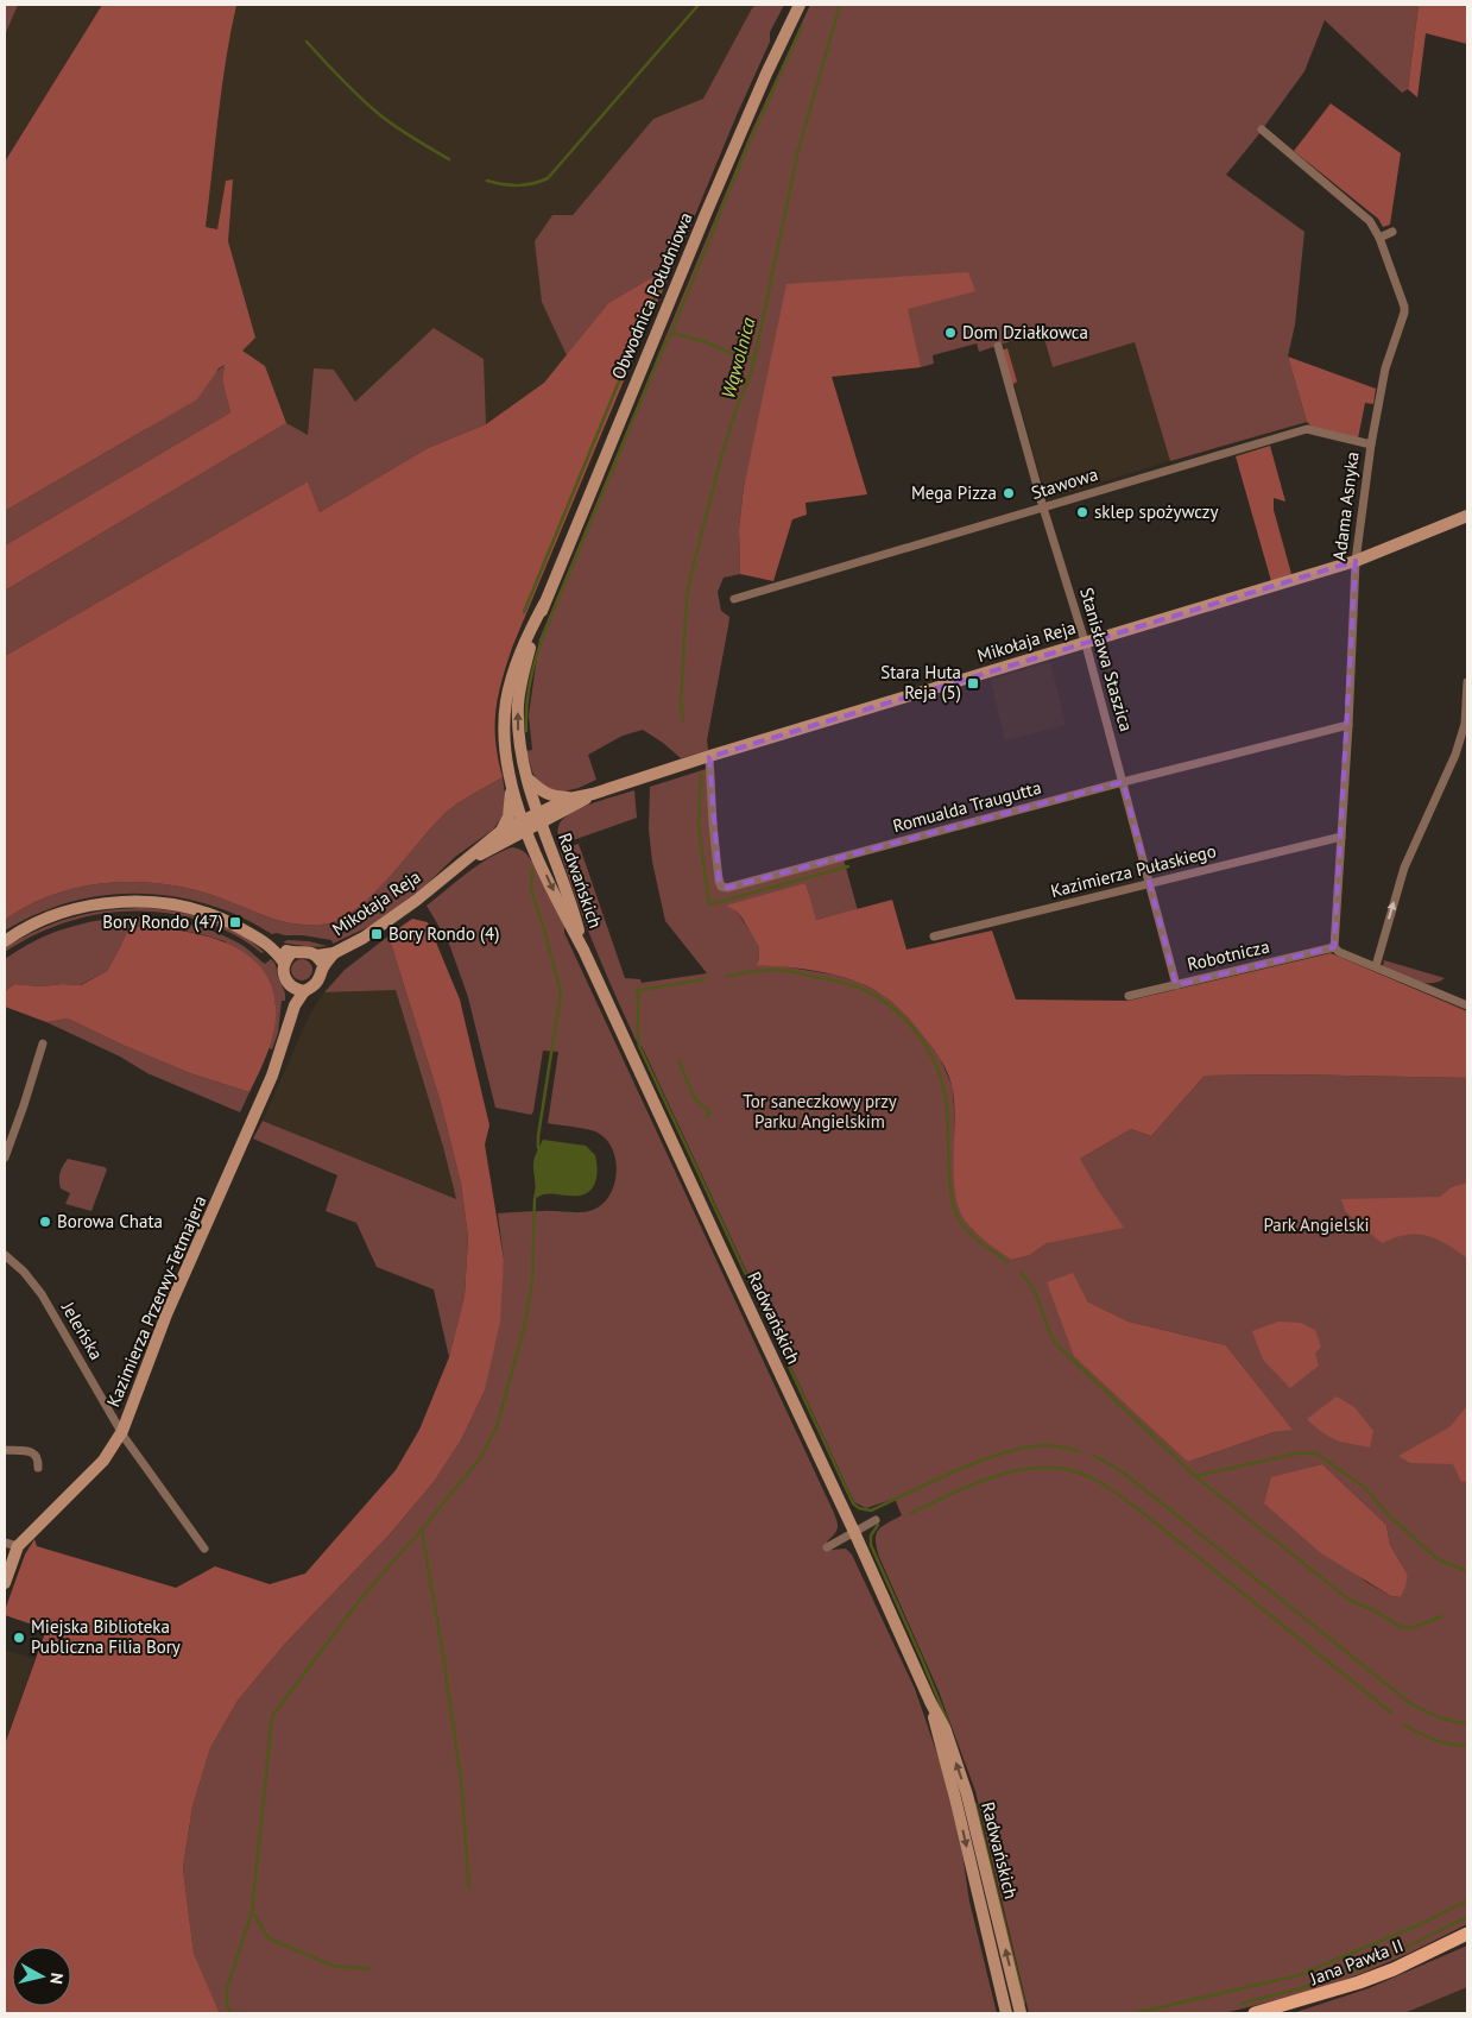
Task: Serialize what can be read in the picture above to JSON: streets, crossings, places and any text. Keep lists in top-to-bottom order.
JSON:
{
  "streets": {
    "main road": [
      "Obwodnica Południowa",
      "Mikołaja Reja",
      "Radwańskich",
      "Kazimierza Przerwy-Tetmajera",
      "Jana Pawła II"
    ],
    "street": [
      "Stawowa",
      "Adama Asnyka",
      "Stanisława Staszica",
      "Romualda Traugutta",
      "Kazimierza Pułaskiego",
      "Robotnicza",
      "Jeleńska"
    ]
  },
  "crossings": [
    ["Obwodnica Południowa", "Radwańskich"],
    ["Stawowa", "Adama Asnyka"],
    ["Stawowa", "Stanisława Staszica"],
    ["Adama Asnyka", "Mikołaja Reja"],
    ["Adama Asnyka", "Romualda Traugutta"],
    ["Adama Asnyka", "Kazimierza Pułaskiego"],
    ["Adama Asnyka", "Robotnicza"],
    ["Mikołaja Reja", "Stanisława Staszica"],
    ["Mikołaja Reja", "Romualda Traugutta"],
    ["Mikołaja Reja", "Radwańskich"],
    ["Mikołaja Reja", "Kazimierza Przerwy-Tetmajera"],
    ["Stanisława Staszica", "Romualda Traugutta"],
    ["Stanisława Staszica", "Kazimierza Pułaskiego"],
    ["Stanisława Staszica", "Robotnicza"],
    ["Kazimierza Przerwy-Tetmajera", "Jeleńska"]
  ],
  "water": ["Wąwolnica"],
  "parks": ["Tor saneczkowy przy Parku Angielskim", "Park Angielski"],
  "places": {
    "other": [
      "Dom Działkowca",
      "Mega Pizza",
      "sklep spożywczy",
      "Borowa Chata",
      "Miejska Biblioteka Publiczna Filia Bory"
    ],
    "transit": ["Stara Huta Reja (5)", "Bory Rondo (47)", "Bory Rondo (4)"]
  },
  "north": "right"
}
